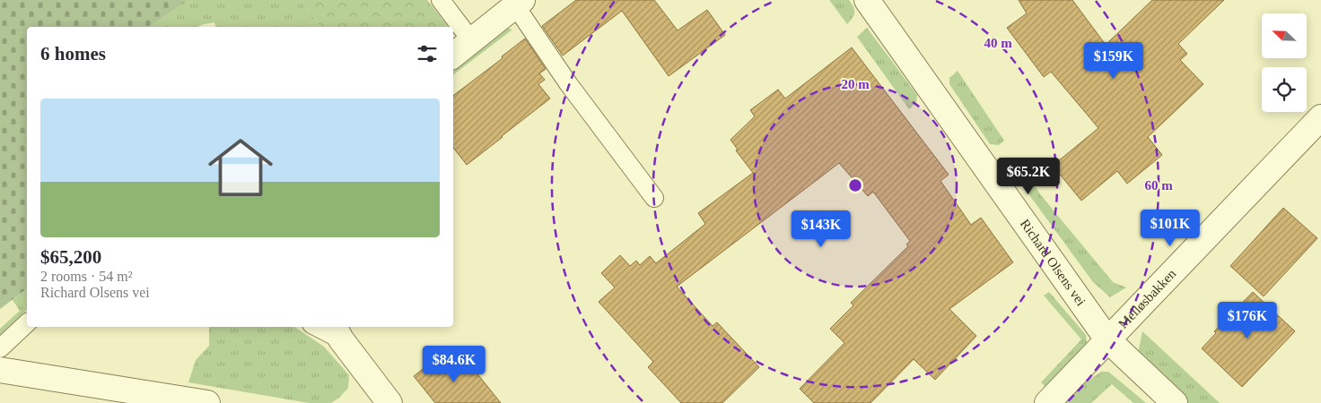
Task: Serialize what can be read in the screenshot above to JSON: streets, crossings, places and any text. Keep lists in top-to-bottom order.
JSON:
{
  "streets": {
    "street": ["Richard Olsens vei", "Melløsbakken"]
  },
  "crossings": [
    ["Richard Olsens vei", "Melløsbakken"]
  ],
  "north": "top left",
  "page": {
    "heading": "6 homes",
    "price": [
      "$159K",
      "$65.2K",
      "$101K",
      "$143K",
      "$176K",
      "$84.6K"
    ],
    "list": [
      {
        "name": "$65,200",
        "note": "2 rooms · 54 m² · Richard Olsens vei"
      }
    ]
  },
  "rings": ["40 m", "20 m", "60 m"]
}
